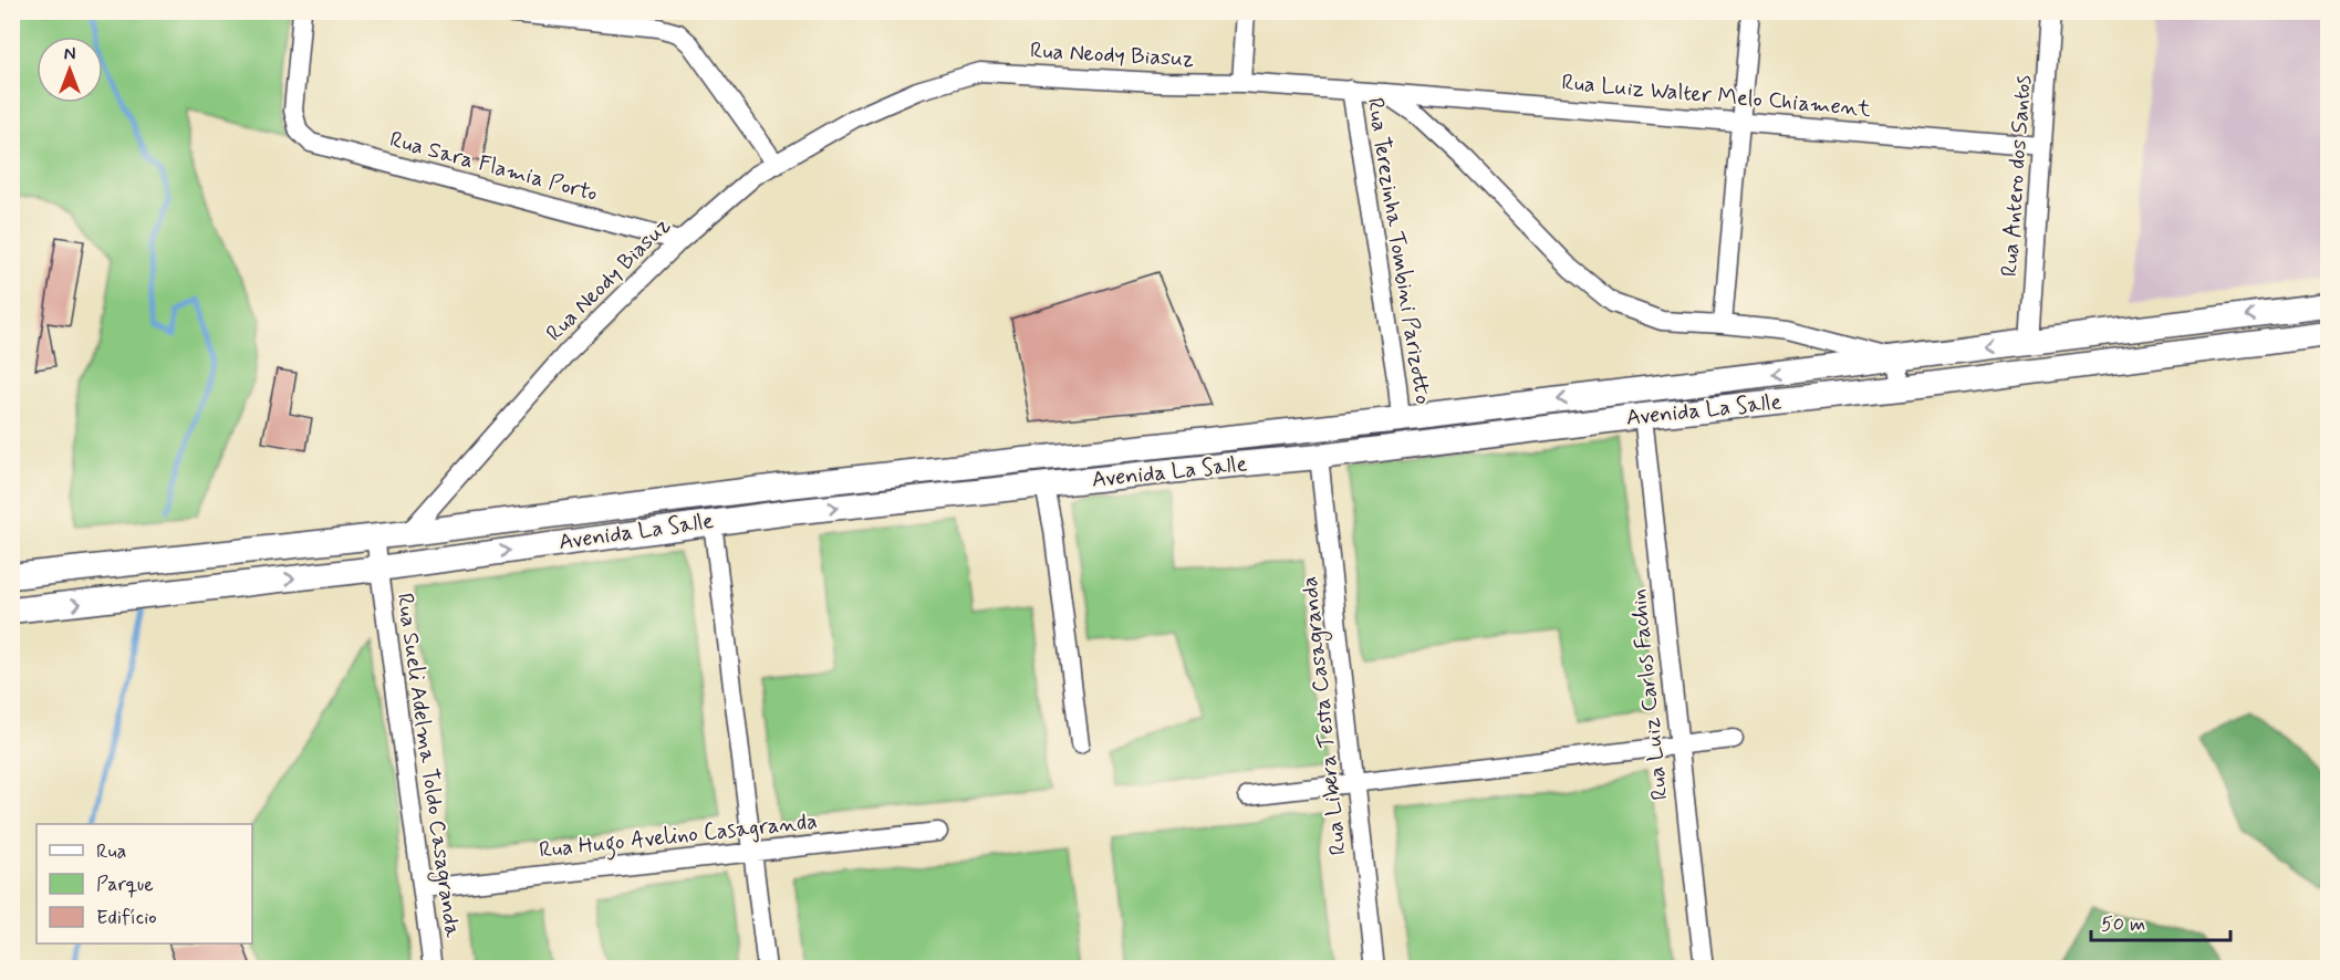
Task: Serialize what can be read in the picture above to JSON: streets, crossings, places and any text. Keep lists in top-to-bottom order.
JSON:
{
  "streets": {
    "main road": ["Avenida La Salle"],
    "street": [
      "Rua Neody Biasuz",
      "Rua Luiz Walter Melo Chiament",
      "Rua Sara Flamia Porto",
      "Rua Antero dos Santos",
      "Rua Terezinha Tombini Parizotto",
      "Rua Luiz Carlos Fachin",
      "Rua Libera Testa Casagranda",
      "Rua Sueli Adelma Toldo Casagranda",
      "Rua Hugo Avelino Casagranda"
    ]
  },
  "crossings": [
    ["Rua Neody Biasuz", "Rua Luiz Walter Melo Chiament"],
    ["Rua Neody Biasuz", "Rua Sara Flamia Porto"],
    ["Rua Neody Biasuz", "Rua Terezinha Tombini Parizotto"],
    ["Rua Neody Biasuz", "Avenida La Salle"],
    ["Rua Luiz Walter Melo Chiament", "Rua Antero dos Santos"],
    ["Rua Antero dos Santos", "Avenida La Salle"],
    ["Rua Terezinha Tombini Parizotto", "Avenida La Salle"],
    ["Avenida La Salle", "Rua Luiz Carlos Fachin"],
    ["Avenida La Salle", "Rua Libera Testa Casagranda"],
    ["Avenida La Salle", "Rua Sueli Adelma Toldo Casagranda"],
    ["Rua Sueli Adelma Toldo Casagranda", "Rua Hugo Avelino Casagranda"]
  ],
  "legend": ["Rua", "Parque", "Edifício"],
  "scale_bar": "50 m",
  "north": "top"
}
